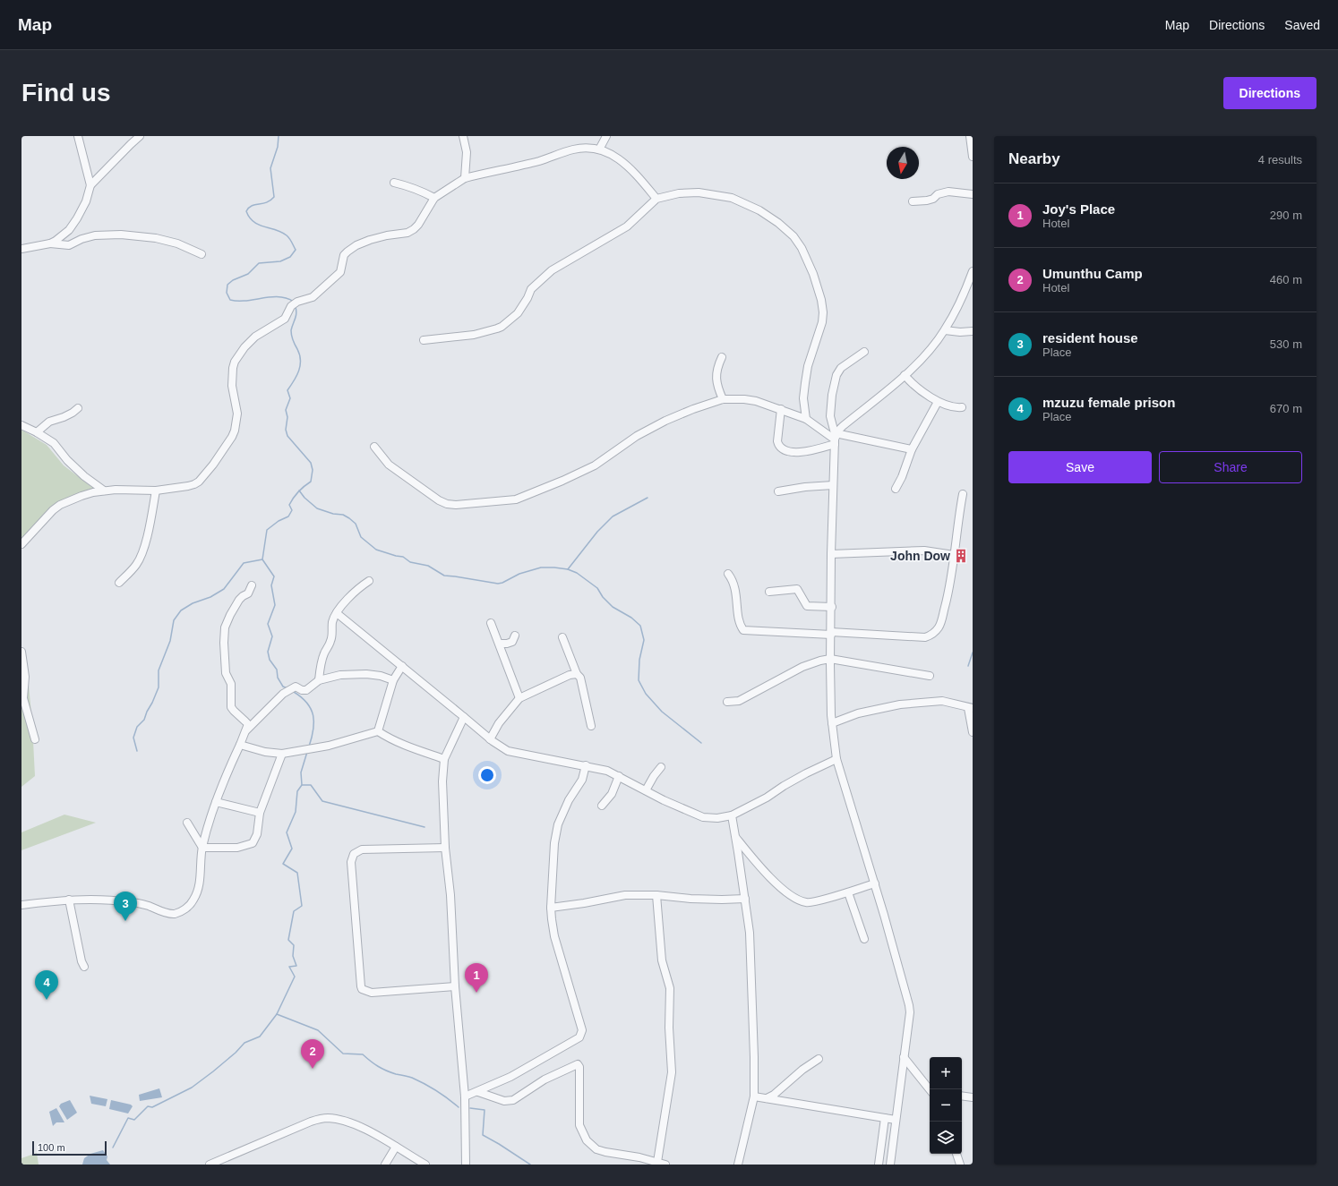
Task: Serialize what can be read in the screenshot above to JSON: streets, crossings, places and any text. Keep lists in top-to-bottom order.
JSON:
{
  "places": {
    "building": ["John Dow"]
  },
  "scale_bar": "100 m",
  "north": "bottom",
  "page": {
    "header": "Map",
    "nav": ["Map", "Directions", "Saved"],
    "buttons": [
      "Directions",
      ["Save", "Share"]
    ],
    "title": "Find us",
    "heading": ["Nearby", "4 results"],
    "list": [
      {
        "mark": "1",
        "name": "Joy's Place",
        "note": "Hotel",
        "value": "290 m"
      },
      {
        "mark": "2",
        "name": "Umunthu Camp",
        "note": "Hotel",
        "value": "460 m"
      },
      {
        "mark": "3",
        "name": "resident house",
        "note": "Place",
        "value": "530 m"
      },
      {
        "mark": "4",
        "name": "mzuzu female prison",
        "note": "Place",
        "value": "670 m"
      }
    ],
    "pins": [
      "3",
      "1",
      "4",
      "2"
    ],
    "map_buttons": ["+", "−"],
    "scale": "100 m"
  }
}
